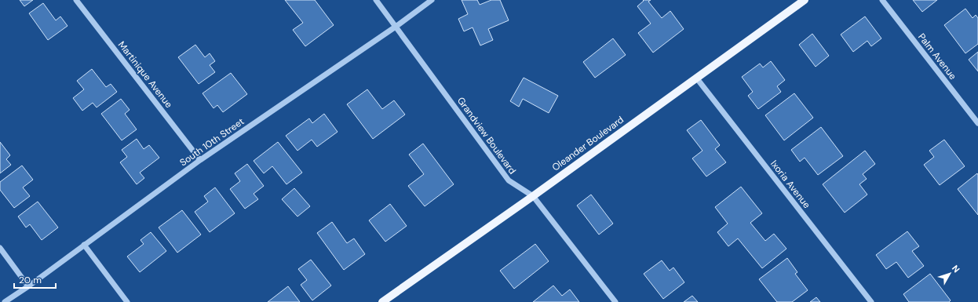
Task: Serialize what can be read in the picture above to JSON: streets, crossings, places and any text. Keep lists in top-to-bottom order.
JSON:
{
  "streets": {
    "main road": ["Oleander Boulevard"],
    "street": [
      "Palm Avenue",
      "Martinique Avenue",
      "Grandview Boulevard",
      "South 10th Street",
      "Ixoria Avenue"
    ]
  },
  "crossings": [
    ["Martinique Avenue", "South 10th Street"],
    ["Grandview Boulevard", "South 10th Street"],
    ["Grandview Boulevard", "Oleander Boulevard"],
    ["Oleander Boulevard", "Ixoria Avenue"]
  ],
  "scale_bar": "20 m",
  "north": "top right"
}
